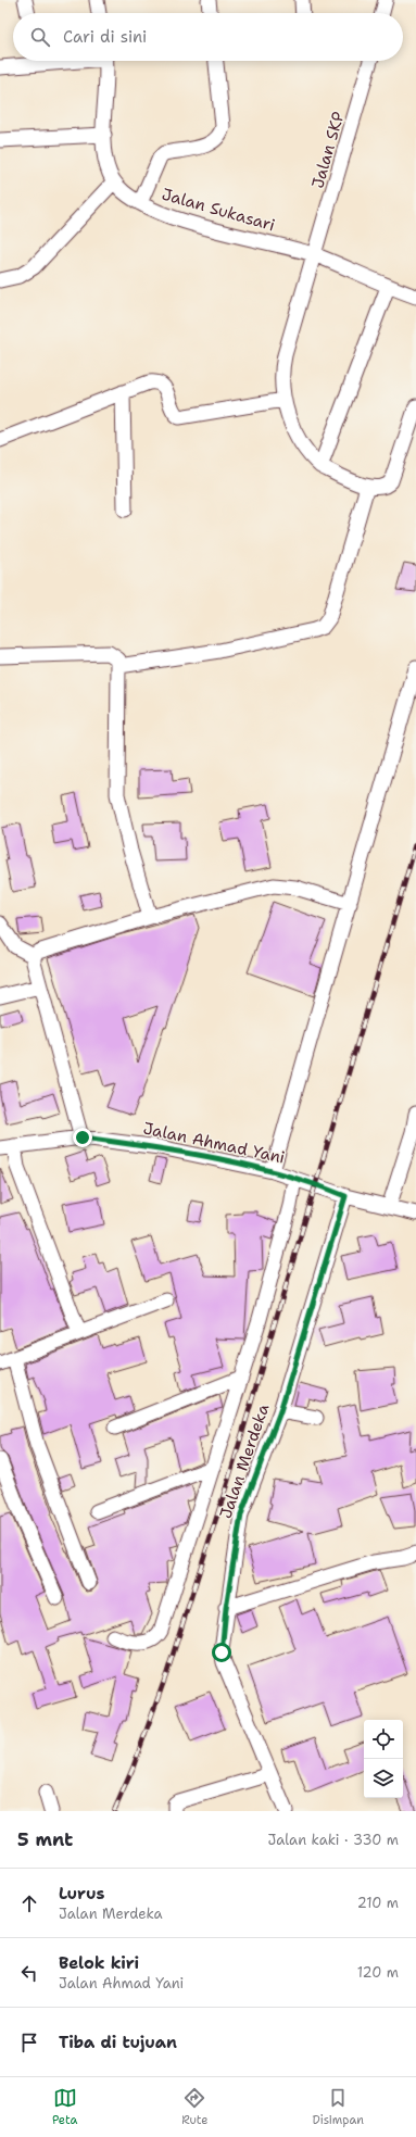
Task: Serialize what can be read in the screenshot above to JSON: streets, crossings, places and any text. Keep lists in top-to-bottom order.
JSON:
{
  "streets": {
    "street": [
      "Jalan SKP",
      "Jalan Sukasari",
      "Jalan Ahmad Yani",
      "Jalan Merdeka"
    ]
  },
  "crossings": [
    ["Jalan SKP", "Jalan Sukasari"],
    ["Jalan Ahmad Yani", "Jalan Merdeka"]
  ],
  "page": {
    "search": "Cari di sini",
    "heading": ["5 mnt", "Jalan kaki · 330 m"],
    "list": [
      ["Lurus", "Jalan Merdeka", "210 m"],
      ["Belok kiri", "Jalan Ahmad Yani", "120 m"],
      "Tiba di tujuan"
    ],
    "nav": ["Peta", "Rute", "Disimpan"]
  }
}
